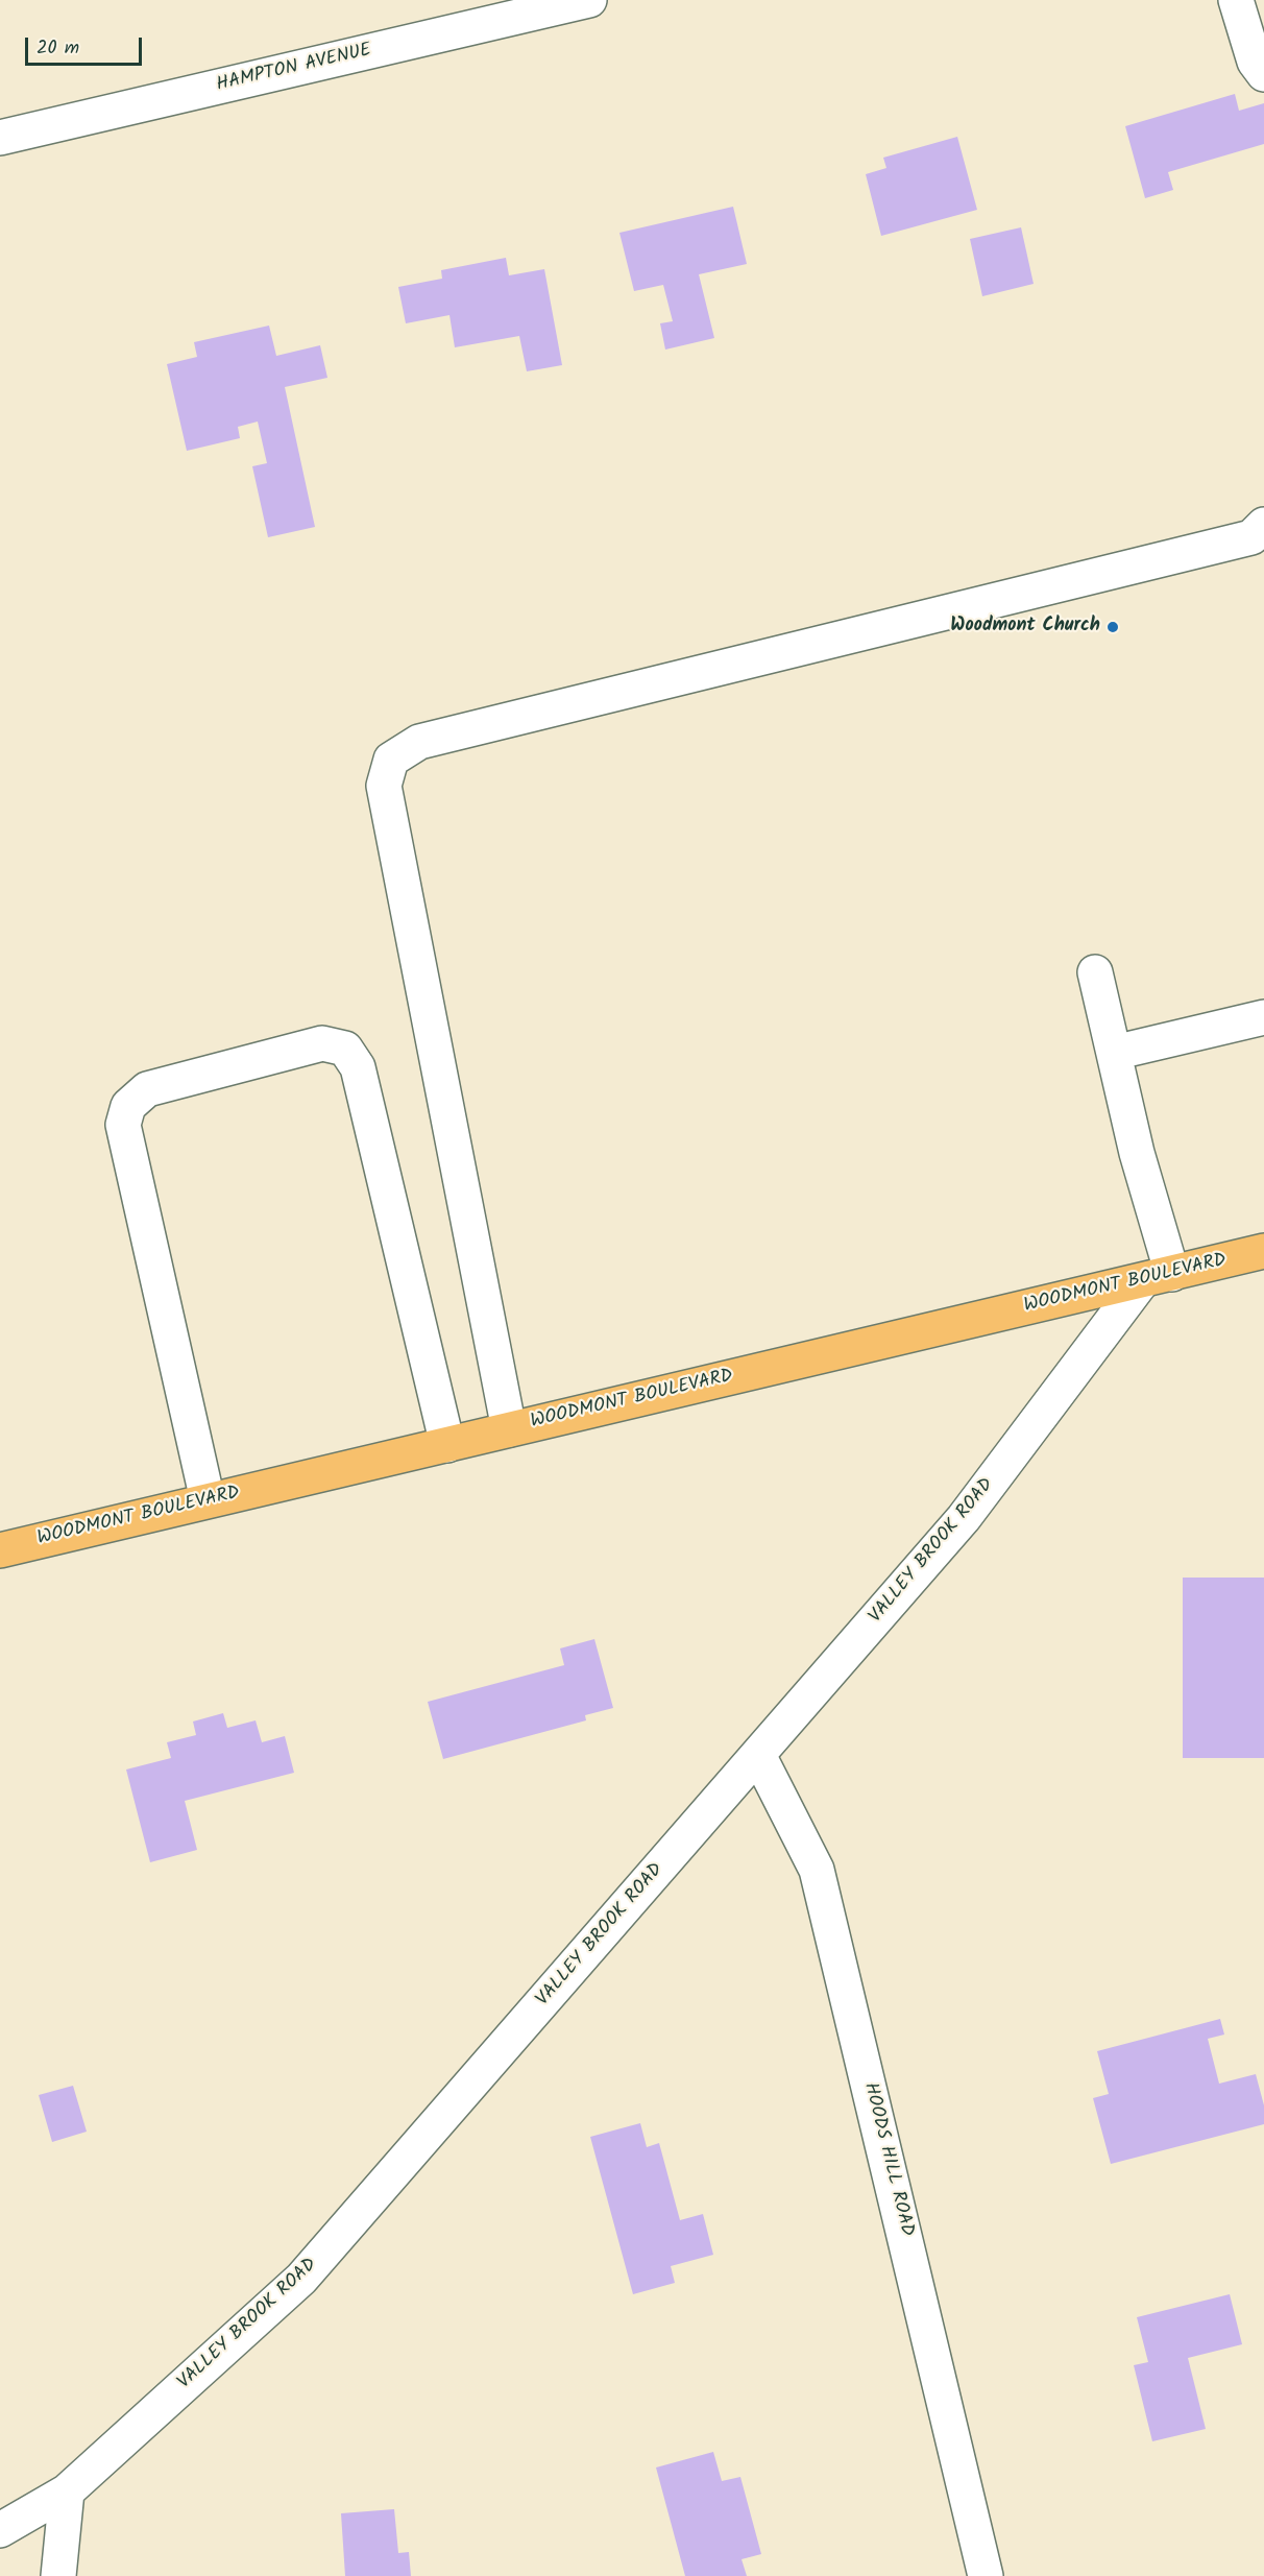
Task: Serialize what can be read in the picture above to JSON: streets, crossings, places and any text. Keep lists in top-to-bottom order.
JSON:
{
  "streets": {
    "main road": ["WOODMONT BOULEVARD"],
    "street": ["HAMPTON AVENUE", "VALLEY BROOK ROAD", "HOODS HILL ROAD"]
  },
  "crossings": [
    ["WOODMONT BOULEVARD", "VALLEY BROOK ROAD"],
    ["VALLEY BROOK ROAD", "HOODS HILL ROAD"]
  ],
  "places": ["Woodmont Church"],
  "scale_bar": "20 m"
}
